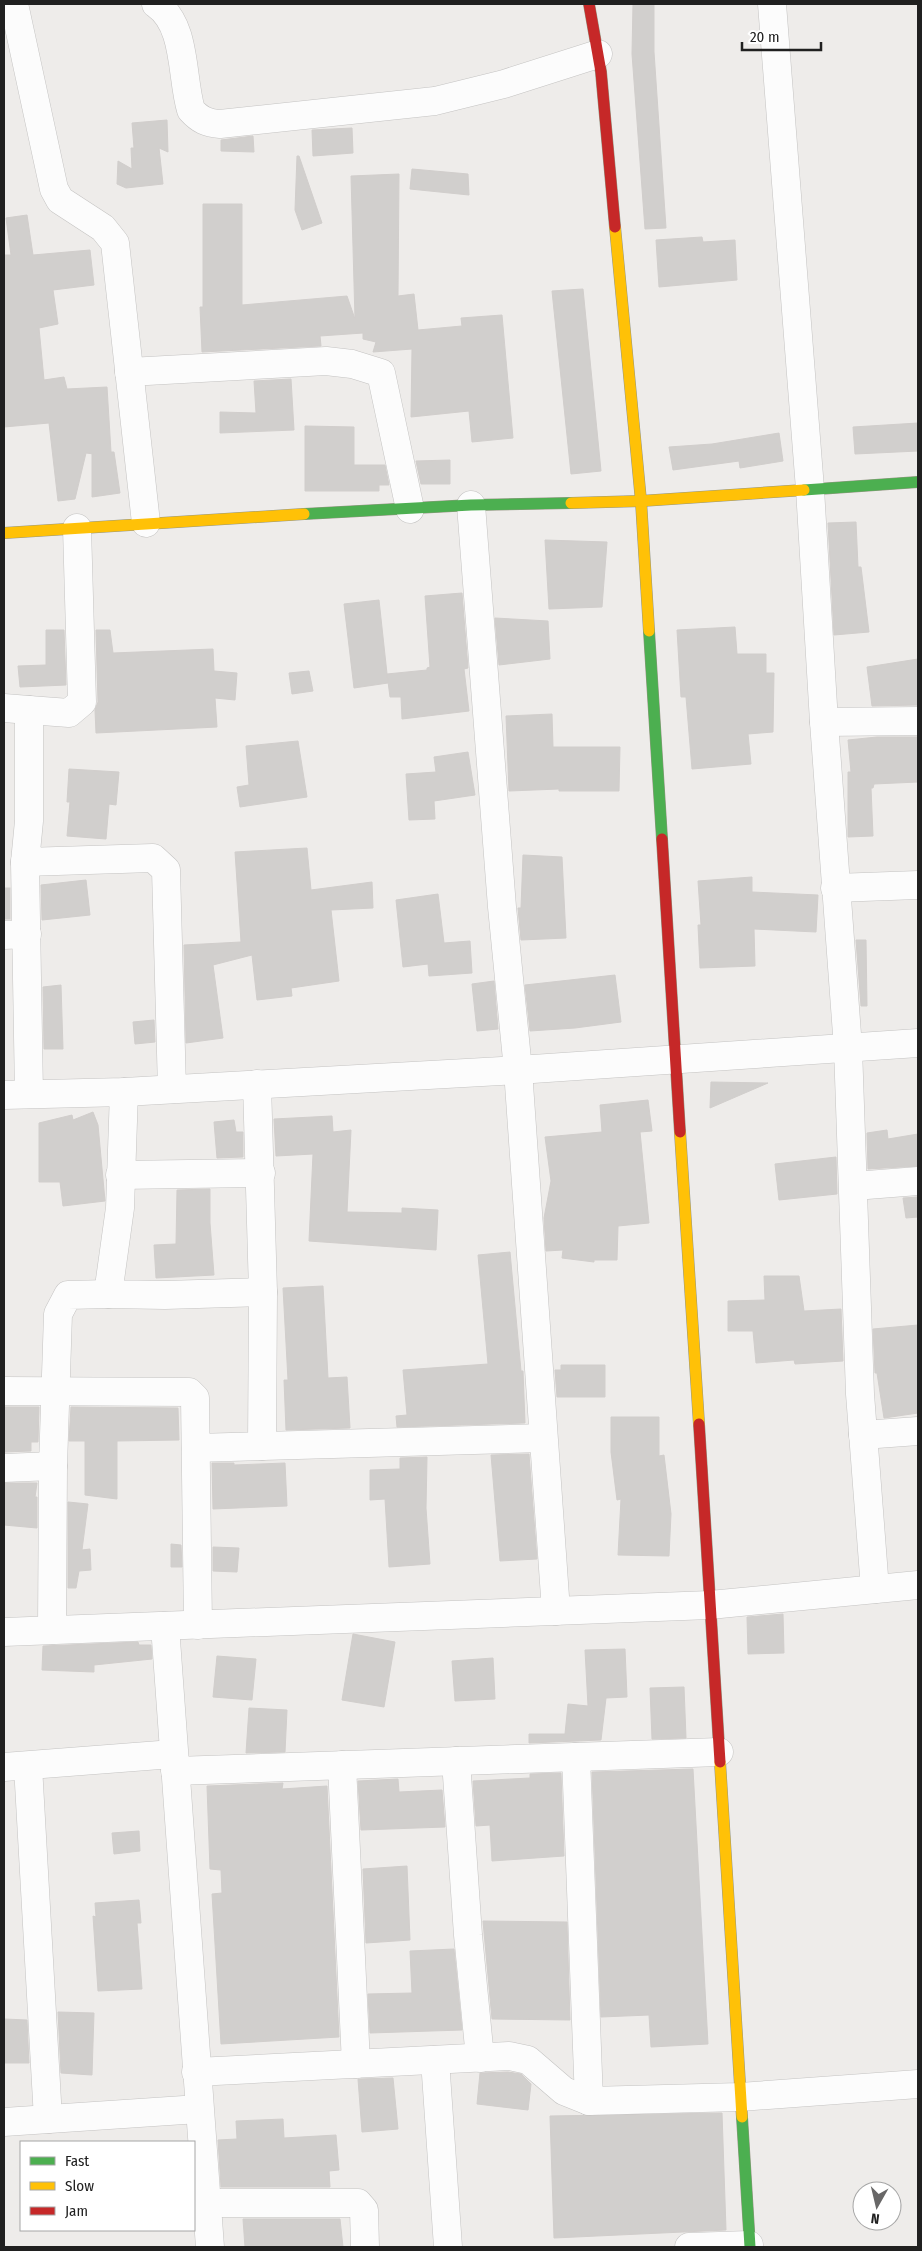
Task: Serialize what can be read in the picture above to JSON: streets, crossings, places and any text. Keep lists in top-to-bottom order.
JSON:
{
  "legend": ["Fast", "Slow", "Jam"],
  "scale_bar": "20 m",
  "north": "bottom"
}
